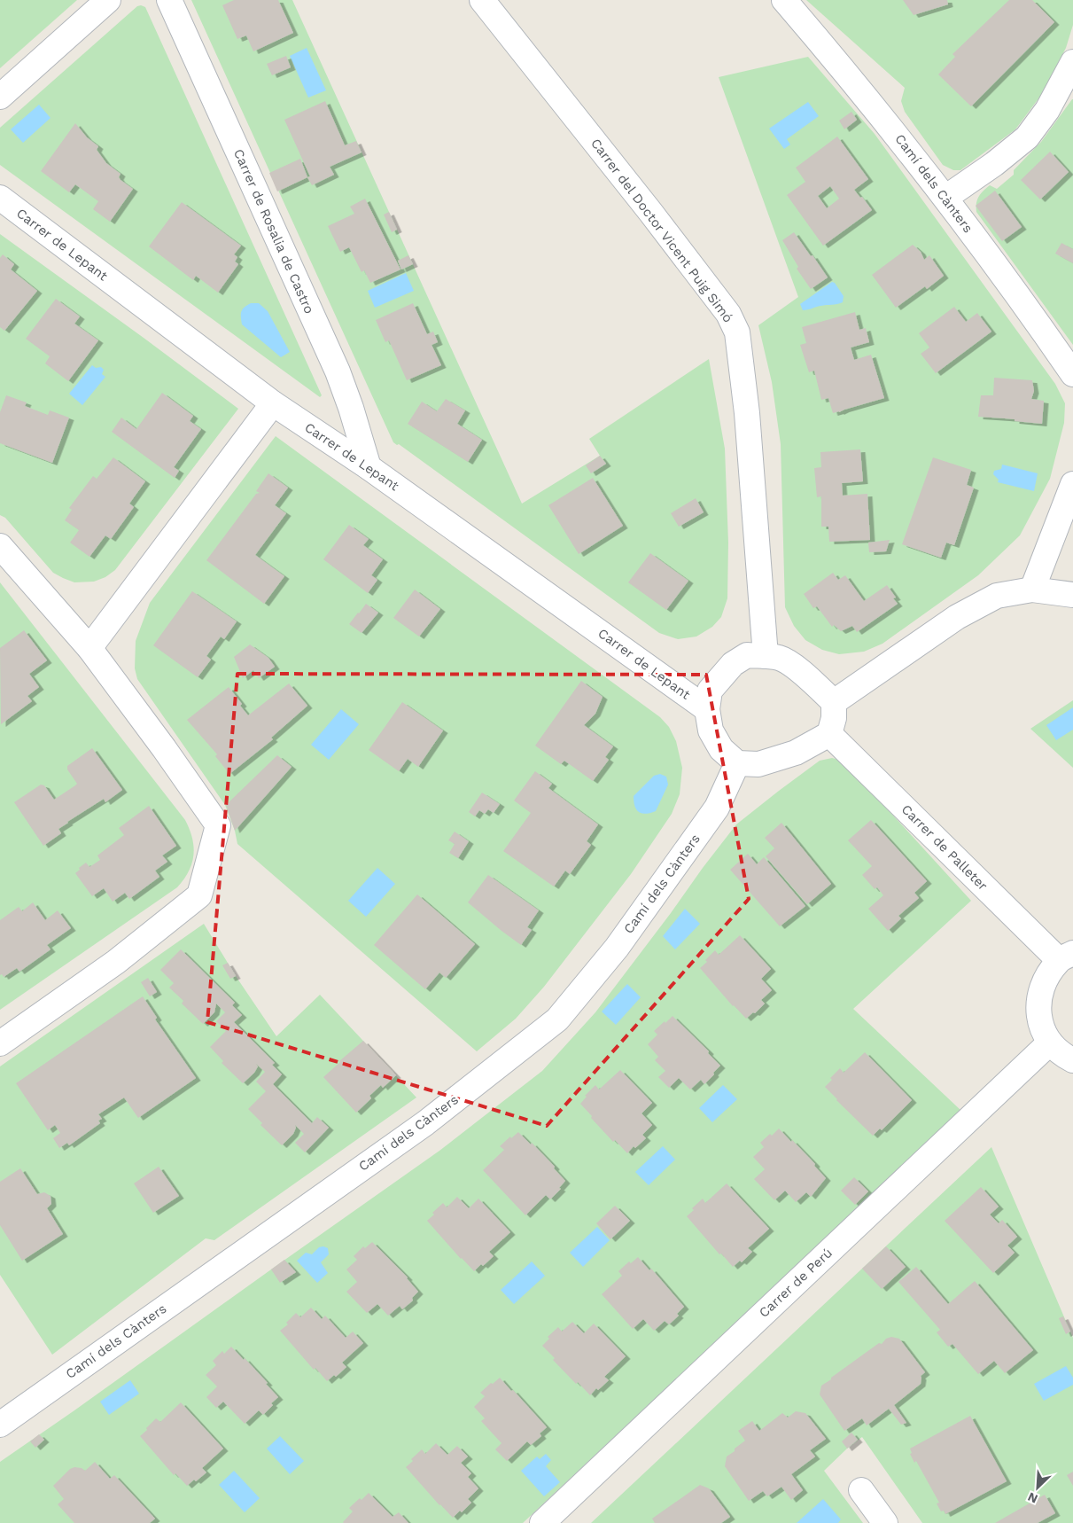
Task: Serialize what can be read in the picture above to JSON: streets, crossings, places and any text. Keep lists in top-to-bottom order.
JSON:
{
  "streets": {
    "street": [
      "Camí dels Cànters",
      "Carrer del Doctor Vicent Puig Simó",
      "Carrer de Rosalia de Castro",
      "Carrer de Lepant",
      "Carrer de Palleter",
      "Carrer de Perú"
    ]
  },
  "crossings": [
    ["Camí dels Cànters", "Carrer del Doctor Vicent Puig Simó"],
    ["Camí dels Cànters", "Carrer de Lepant"],
    ["Camí dels Cànters", "Carrer de Palleter"],
    ["Carrer del Doctor Vicent Puig Simó", "Carrer de Lepant"],
    ["Carrer del Doctor Vicent Puig Simó", "Carrer de Palleter"],
    ["Carrer de Rosalia de Castro", "Carrer de Lepant"],
    ["Carrer de Lepant", "Carrer de Palleter"]
  ],
  "north": "bottom left"
}
